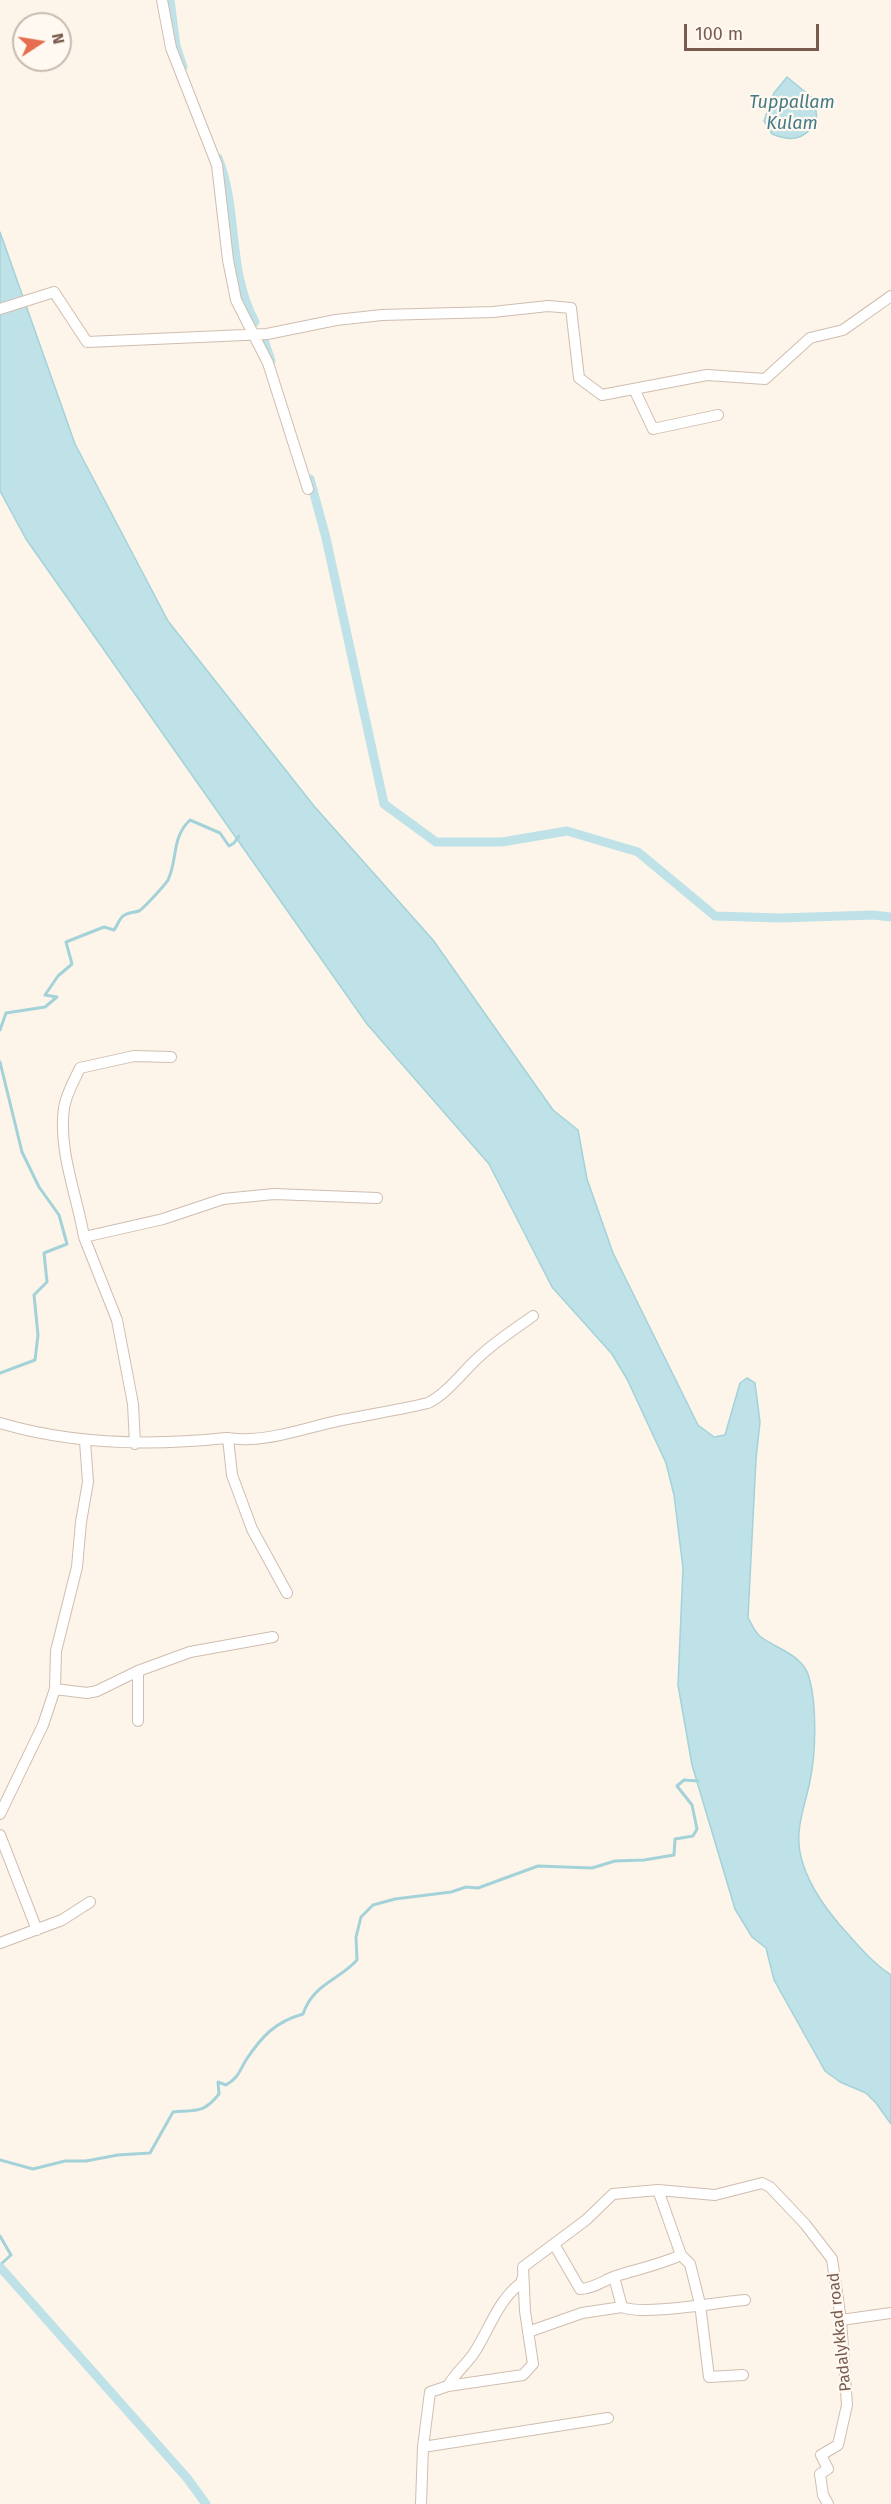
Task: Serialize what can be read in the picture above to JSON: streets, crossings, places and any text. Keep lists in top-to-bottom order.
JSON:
{
  "streets": {
    "street": ["Padalykkad road"]
  },
  "water": ["Tuppallam Kulam"],
  "scale_bar": "100 m",
  "north": "right"
}
